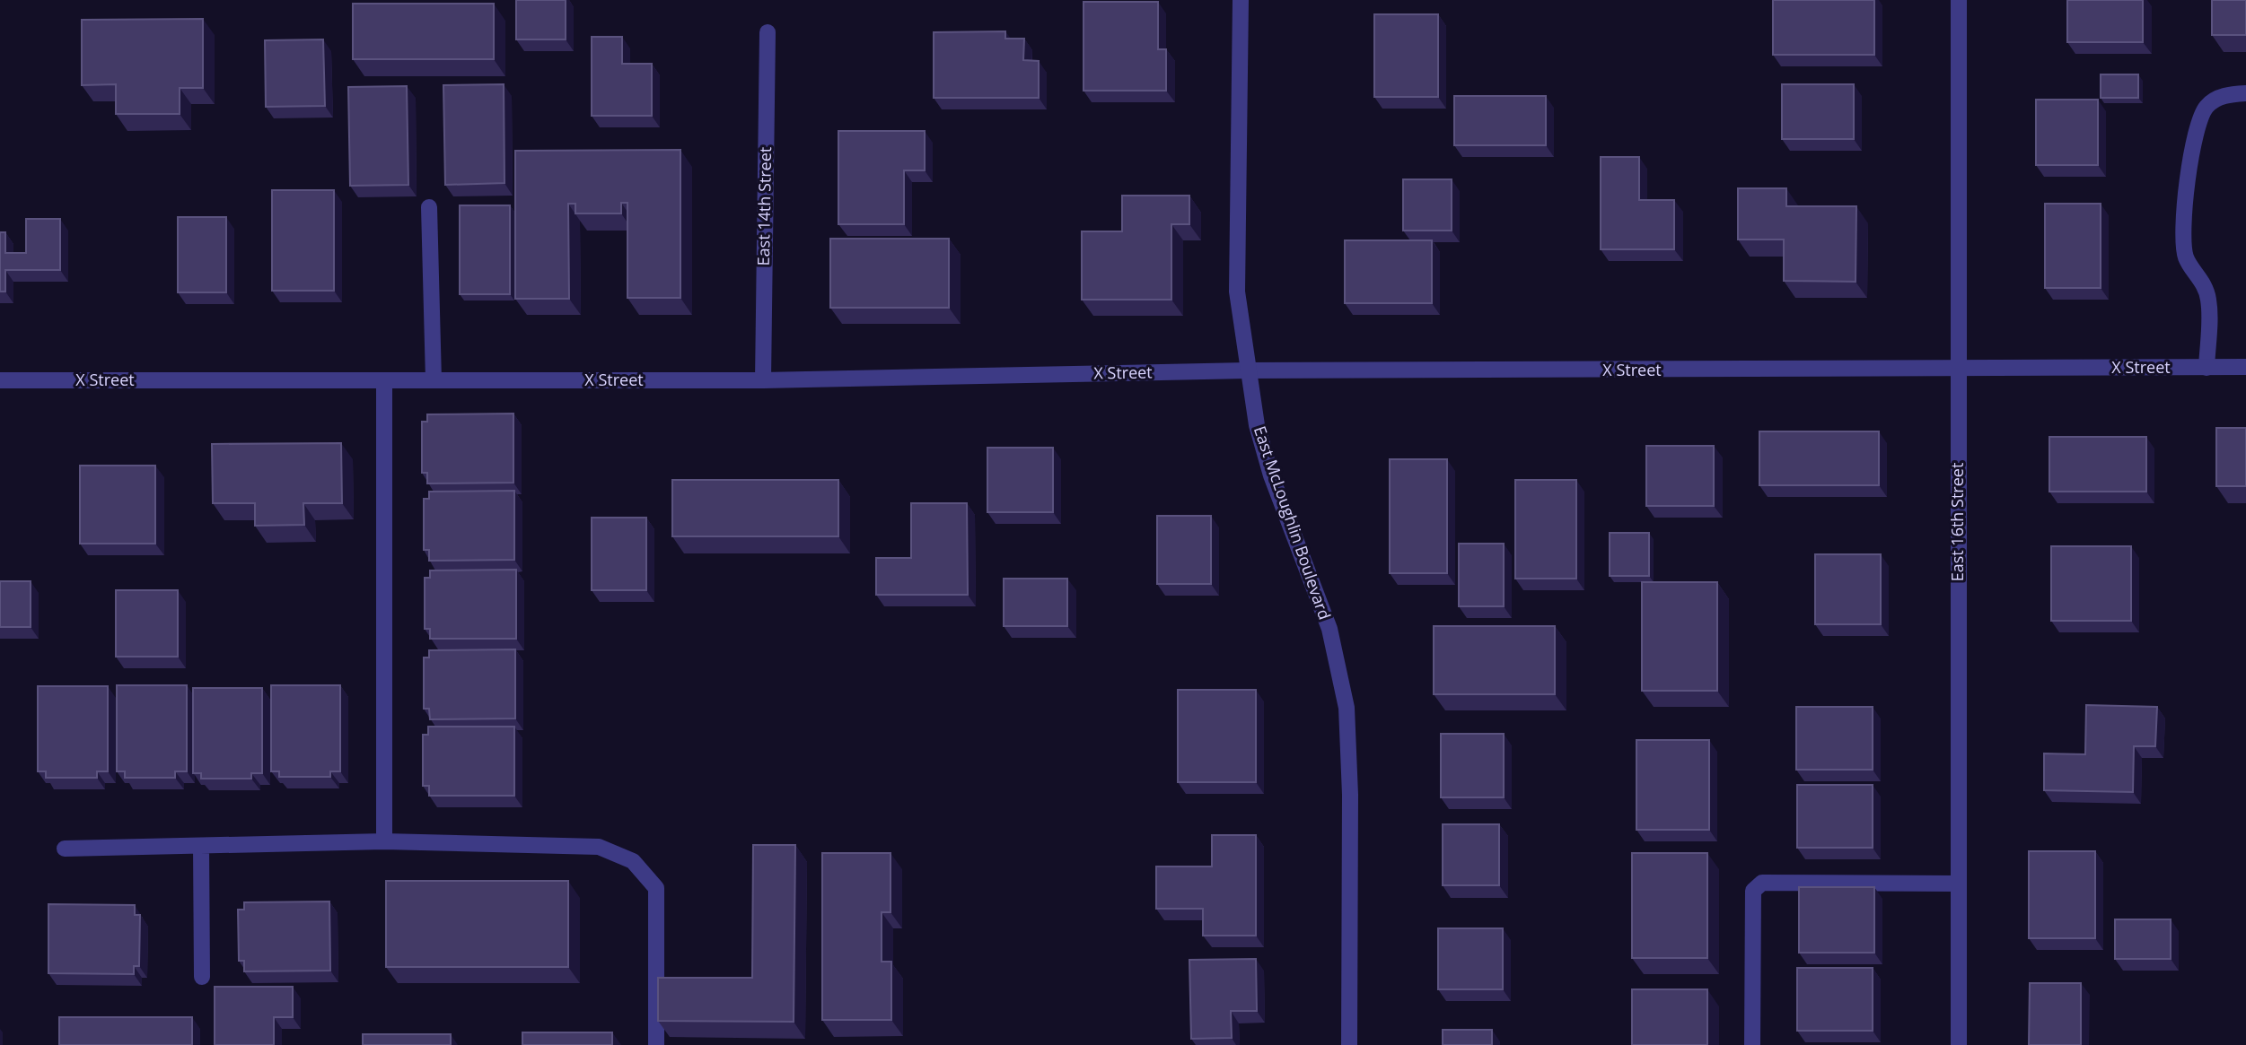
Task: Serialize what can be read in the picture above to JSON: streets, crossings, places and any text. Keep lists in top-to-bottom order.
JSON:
{
  "streets": {
    "street": [
      "East 14th Street",
      "X Street",
      "East 16th Street",
      "East McLoughlin Boulevard"
    ]
  },
  "crossings": [
    ["East 14th Street", "X Street"],
    ["X Street", "East 16th Street"],
    ["X Street", "East McLoughlin Boulevard"]
  ]
}
